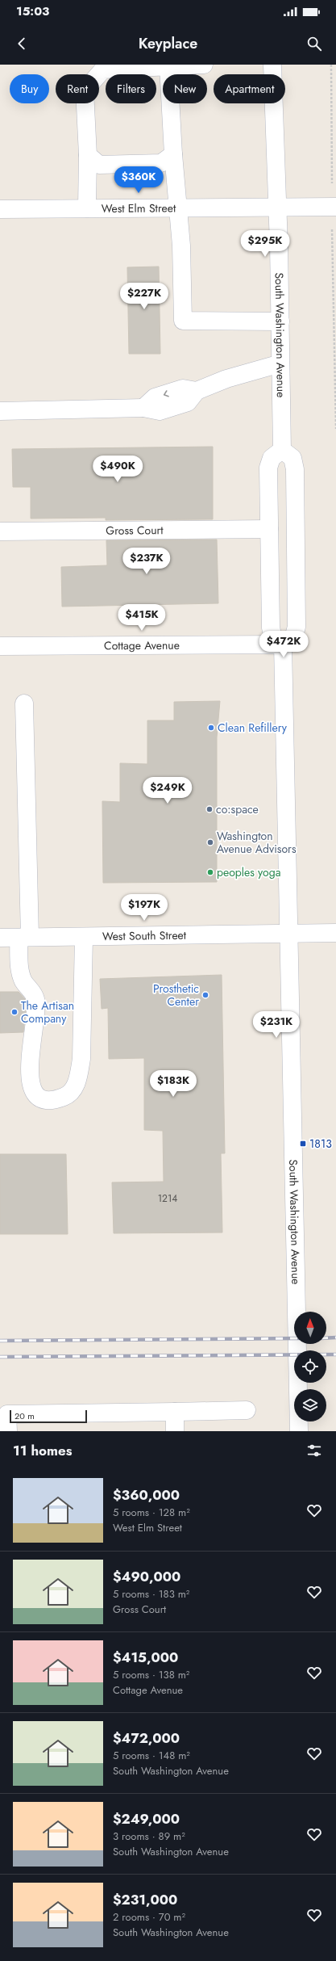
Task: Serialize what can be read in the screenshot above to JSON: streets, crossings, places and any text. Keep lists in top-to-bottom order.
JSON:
{
  "streets": {
    "street": [
      "West Elm Street",
      "South Washington Avenue",
      "Gross Court",
      "Cottage Avenue",
      "West South Street"
    ]
  },
  "crossings": [
    ["West Elm Street", "South Washington Avenue"],
    ["South Washington Avenue", "Cottage Avenue"],
    ["South Washington Avenue", "West South Street"]
  ],
  "places": {
    "other": [
      "Clean Refillery",
      "co:space",
      "Washington Avenue Advisors",
      "peoples yoga",
      "Prosthetic Center",
      "The Artisan Company"
    ],
    "transit": ["1813"]
  },
  "house_numbers": ["1214"],
  "scale_bar": "20 m",
  "north": "top",
  "page": {
    "status": "15:03",
    "header": "Keyplace",
    "chip": [
      "Buy",
      "Rent",
      "Filters",
      "New",
      "Apartment"
    ],
    "price": [
      "$360K",
      "$295K",
      "$227K",
      "$490K",
      "$237K",
      "$415K",
      "$472K",
      "$249K",
      "$197K",
      "$231K",
      "$183K"
    ],
    "scale": "20 m",
    "heading": "11 homes",
    "list": [
      {
        "name": "$360,000",
        "note": "5 rooms · 128 m² · West Elm Street"
      },
      {
        "name": "$490,000",
        "note": "5 rooms · 183 m² · Gross Court"
      },
      {
        "name": "$415,000",
        "note": "5 rooms · 138 m² · Cottage Avenue"
      },
      {
        "name": "$472,000",
        "note": "5 rooms · 148 m² · South Washington Avenue"
      },
      {
        "name": "$249,000",
        "note": "3 rooms · 89 m² · South Washington Avenue"
      },
      {
        "name": "$231,000",
        "note": "2 rooms · 70 m² · South Washington Avenue"
      }
    ]
  }
}
